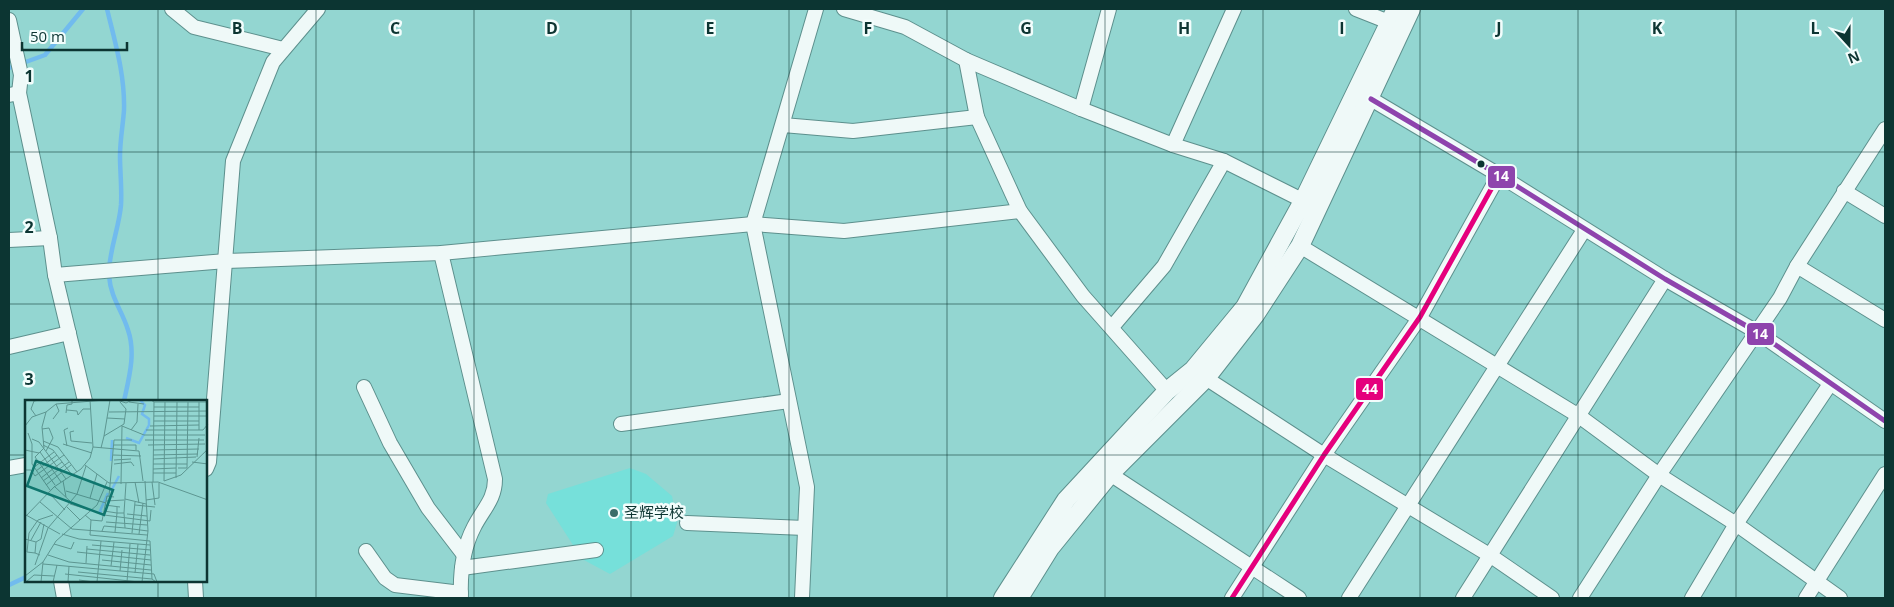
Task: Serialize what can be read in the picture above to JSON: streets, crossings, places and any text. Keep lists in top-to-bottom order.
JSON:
{
  "places": ["圣辉学校"],
  "lines": ["transit line 14", "transit line 44"],
  "scale_bar": "50 m",
  "north": "bottom",
  "grid": {
    "columns": [
      "B",
      "C",
      "D",
      "E",
      "F",
      "G",
      "H",
      "I",
      "J",
      "K",
      "L"
    ],
    "rows": ["1", "2", "3"]
  }
}
